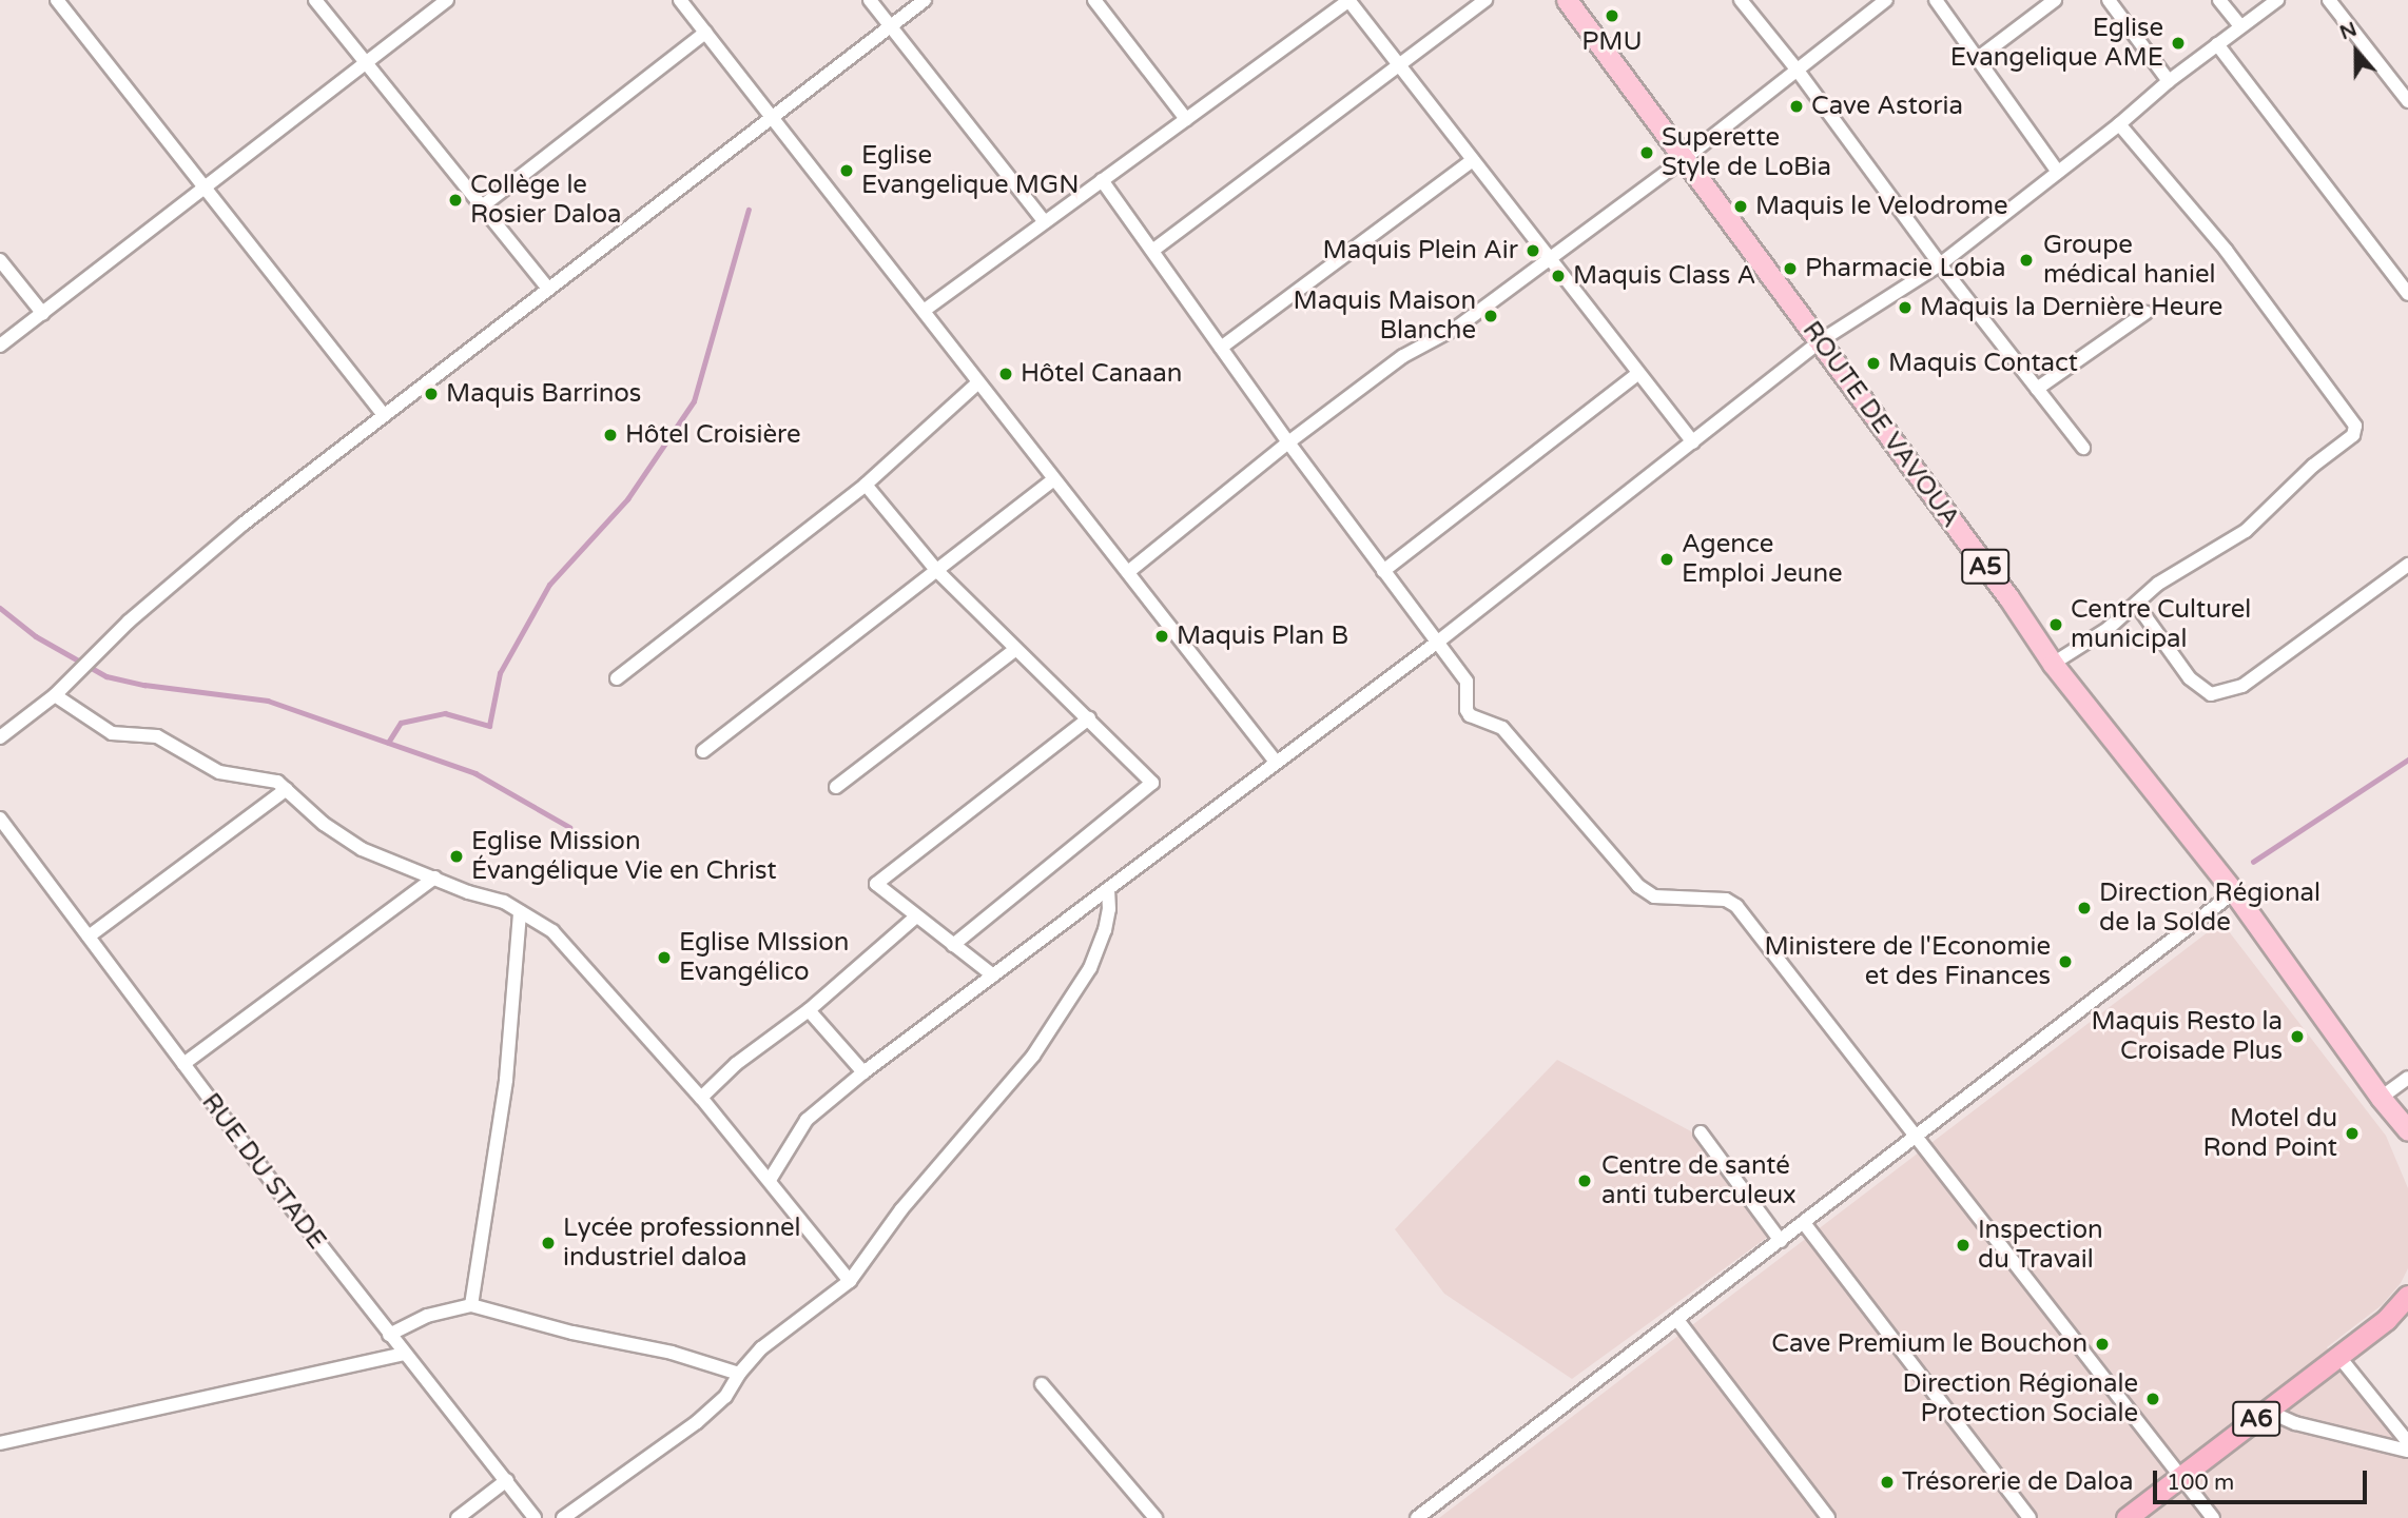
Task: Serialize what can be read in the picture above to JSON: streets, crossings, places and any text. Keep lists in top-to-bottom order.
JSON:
{
  "streets": {
    "highway": ["A6"],
    "main road": ["ROUTE DE VAVOUA", "A5"],
    "street": ["RUE DU STADE"]
  },
  "places": [
    "PMU",
    "Eglise Evangelique AME",
    "Cave Astoria",
    "Superette Style de LoBia",
    "Eglise Evangelique MGN",
    "Collège le Rosier Daloa",
    "Maquis le Velodrome",
    "Maquis Plein Air",
    "Groupe médical haniel",
    "Pharmacie Lobia",
    "Maquis Class A",
    "Maquis la Dernière Heure",
    "Maquis Maison Blanche",
    "Maquis Contact",
    "Hôtel Canaan",
    "Maquis Barrinos",
    "Hôtel Croisière",
    "Agence Emploi Jeune",
    "Centre Culturel municipal",
    "Maquis Plan B",
    "Eglise Mission Évangélique Vie en Christ",
    "Direction Régional de la Solde",
    "Eglise MIssion Evangélico",
    "Ministere de l'Economie et des Finances",
    "Maquis Resto la Croisade Plus",
    "Motel du Rond Point",
    "Centre de santé anti tuberculeux",
    "Lycée professionnel industriel daloa",
    "Inspection du Travail",
    "Cave Premium le Bouchon",
    "Direction Régionale Protection Sociale",
    "Trésorerie de Daloa"
  ],
  "scale_bar": "100 m",
  "north": "top"
}
